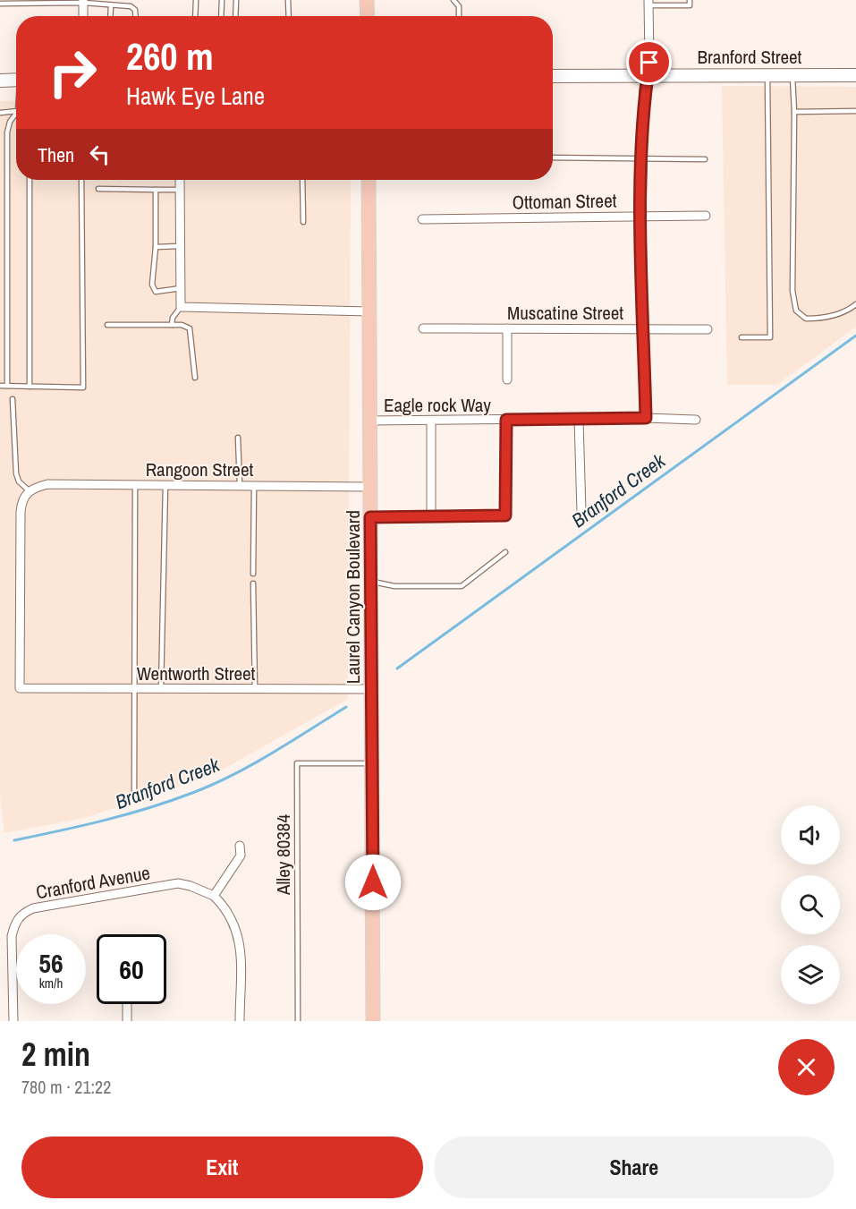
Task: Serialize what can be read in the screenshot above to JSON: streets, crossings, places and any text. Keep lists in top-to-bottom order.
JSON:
{
  "streets": {
    "main road": ["Branford Street", "Laurel Canyon Boulevard"],
    "street": [
      "Ottoman Street",
      "Muscatine Street",
      "Eagle rock Way",
      "Rangoon Street",
      "Wentworth Street",
      "Cranford Avenue"
    ],
    "lane": ["Alley 80384"]
  },
  "crossings": [
    ["Eagle rock Way", "Laurel Canyon Boulevard"],
    ["Rangoon Street", "Laurel Canyon Boulevard"],
    ["Rangoon Street", "Wentworth Street"],
    ["Laurel Canyon Boulevard", "Wentworth Street"],
    ["Laurel Canyon Boulevard", "Alley 80384"]
  ],
  "water": ["Branford Creek"],
  "page": {
    "turn": ["260 m", "Hawk Eye Lane"],
    "then": "Then",
    "speed": "56 km/h",
    "limit": "60",
    "heading": ["2 min", "780 m · 21:22"],
    "buttons": ["Exit", "Share"]
  }
}
